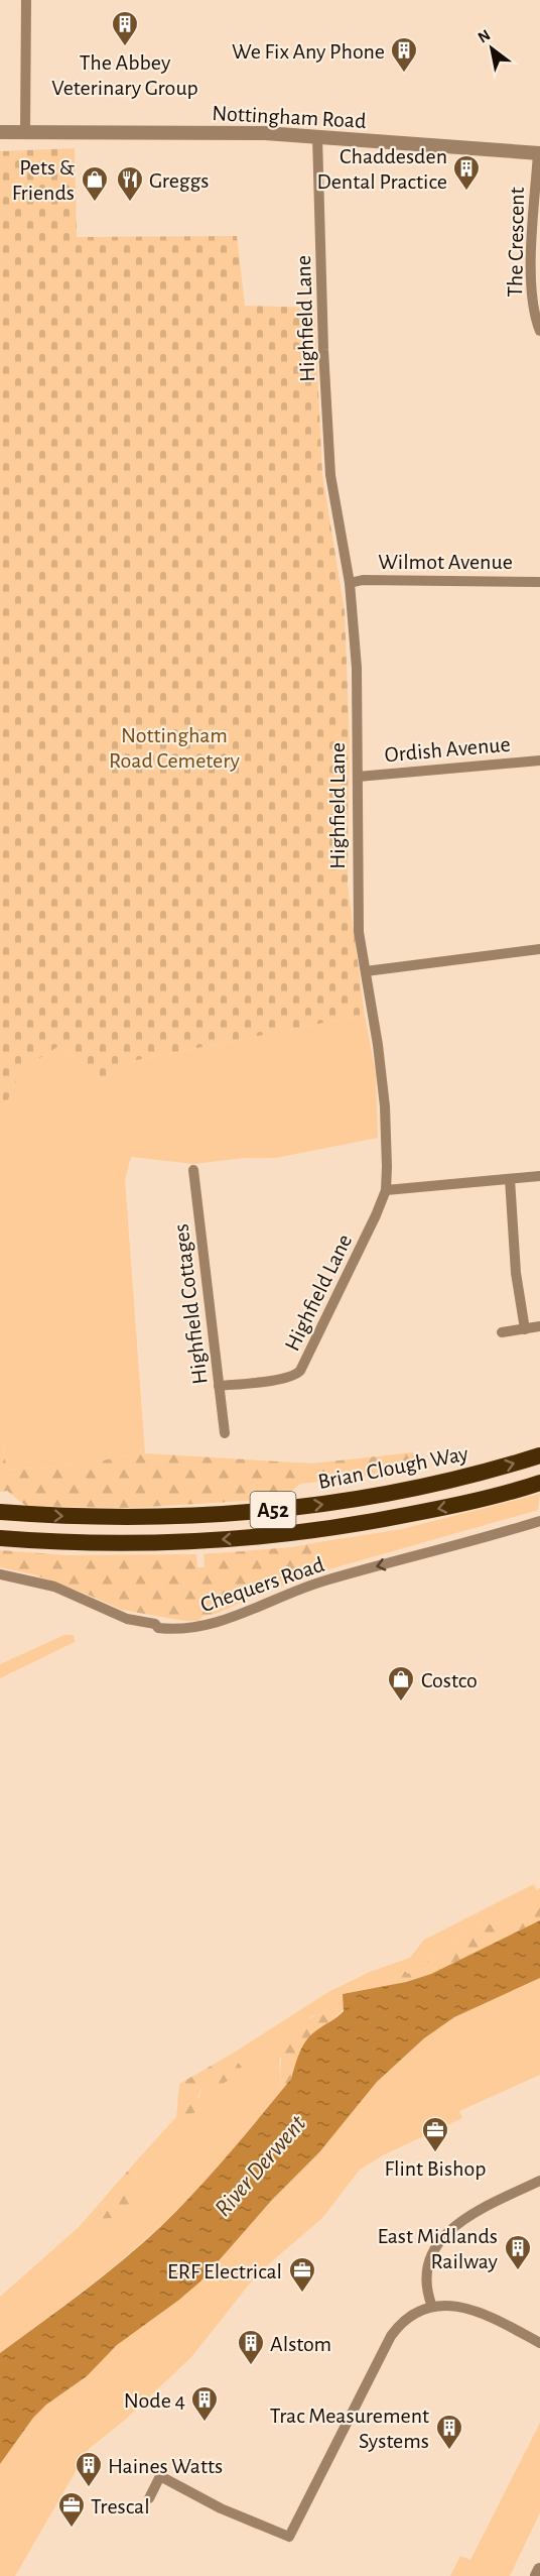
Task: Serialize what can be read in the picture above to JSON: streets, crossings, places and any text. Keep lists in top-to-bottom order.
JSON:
{
  "streets": {
    "highway": ["Brian Clough Way", "A52"],
    "street": [
      "Nottingham Road",
      "The Crescent",
      "Highfield Lane",
      "Wilmot Avenue",
      "Ordish Avenue",
      "Highfield Cottages",
      "Chequers Road"
    ]
  },
  "crossings": [
    ["Nottingham Road", "The Crescent"],
    ["Nottingham Road", "Highfield Lane"],
    ["Highfield Lane", "Wilmot Avenue"],
    ["Highfield Lane", "Ordish Avenue"],
    ["Highfield Lane", "Highfield Cottages"]
  ],
  "one_way": ["Chequers Road"],
  "water": ["River Derwent"],
  "parks": ["Nottingham Road Cemetery"],
  "places": {
    "building": [
      "The Abbey Veterinary Group",
      "We Fix Any Phone",
      "Chaddesden Dental Practice",
      "East Midlands Railway",
      "Alstom",
      "Node 4",
      "Trac Measurement Systems",
      "Haines Watts"
    ],
    "shop": ["Pets & Friends", "Costco"],
    "restaurant": ["Greggs"],
    "office": ["Flint Bishop", "ERF Electrical", "Trescal"]
  },
  "north": "top left"
}
